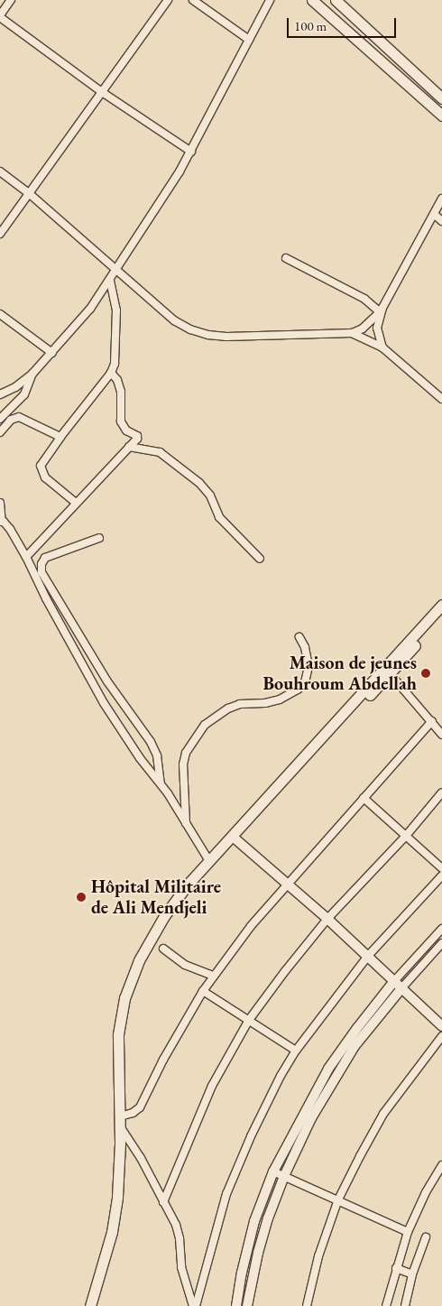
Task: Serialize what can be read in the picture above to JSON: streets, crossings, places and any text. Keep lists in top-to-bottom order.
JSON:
{
  "places": ["Maison de jeunes Bouhroum Abdellah", "Hôpital Militaire de Ali Mendjeli"],
  "scale_bar": "100 m"
}
